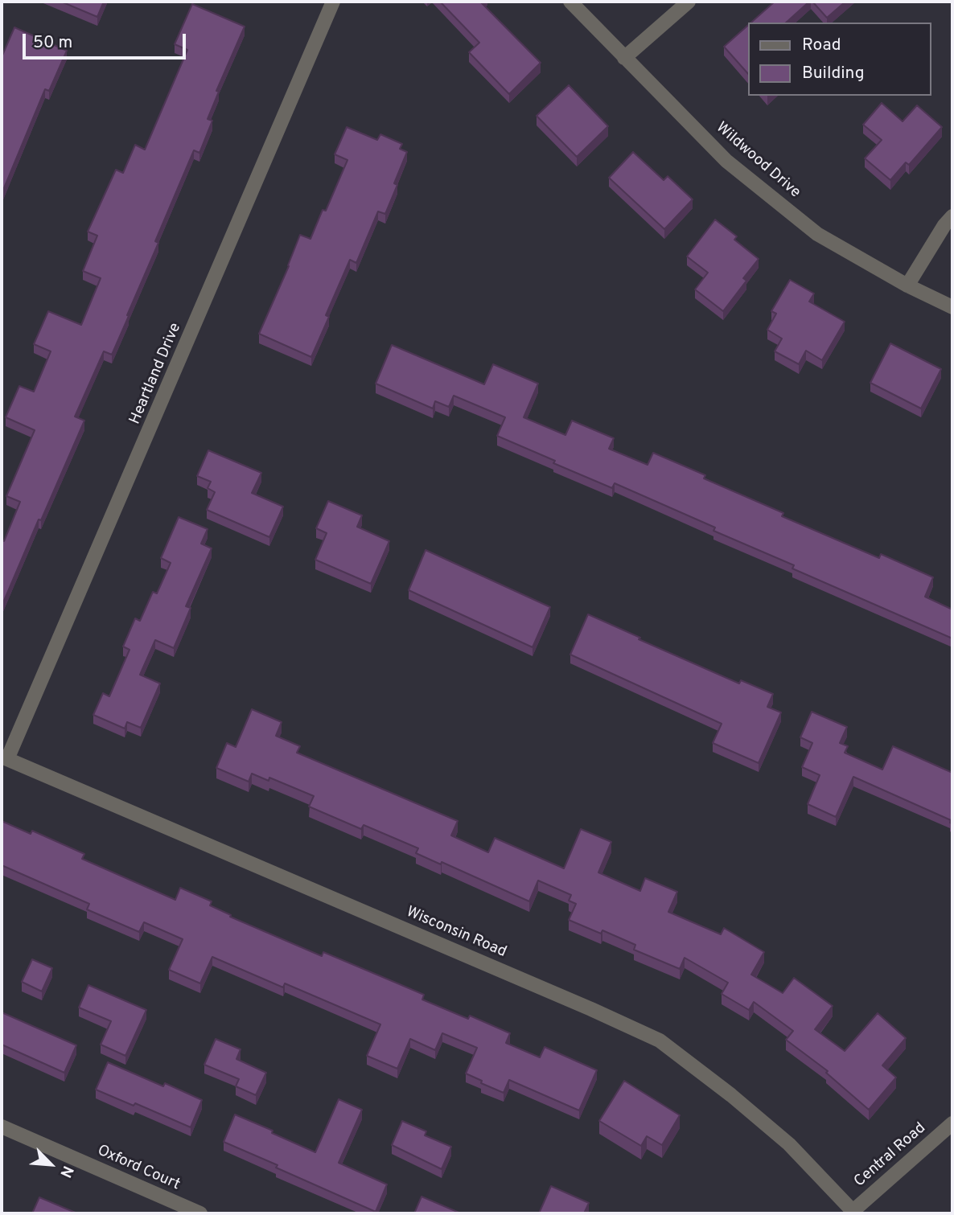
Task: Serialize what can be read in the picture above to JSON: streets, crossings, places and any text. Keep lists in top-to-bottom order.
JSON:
{
  "streets": {
    "street": [
      "Wildwood Drive",
      "Heartland Drive",
      "Wisconsin Road",
      "Central Road",
      "Oxford Court"
    ]
  },
  "crossings": [
    ["Heartland Drive", "Wisconsin Road"],
    ["Wisconsin Road", "Central Road"]
  ],
  "legend": ["Road", "Building"],
  "scale_bar": "50 m",
  "north": "bottom right"
}
